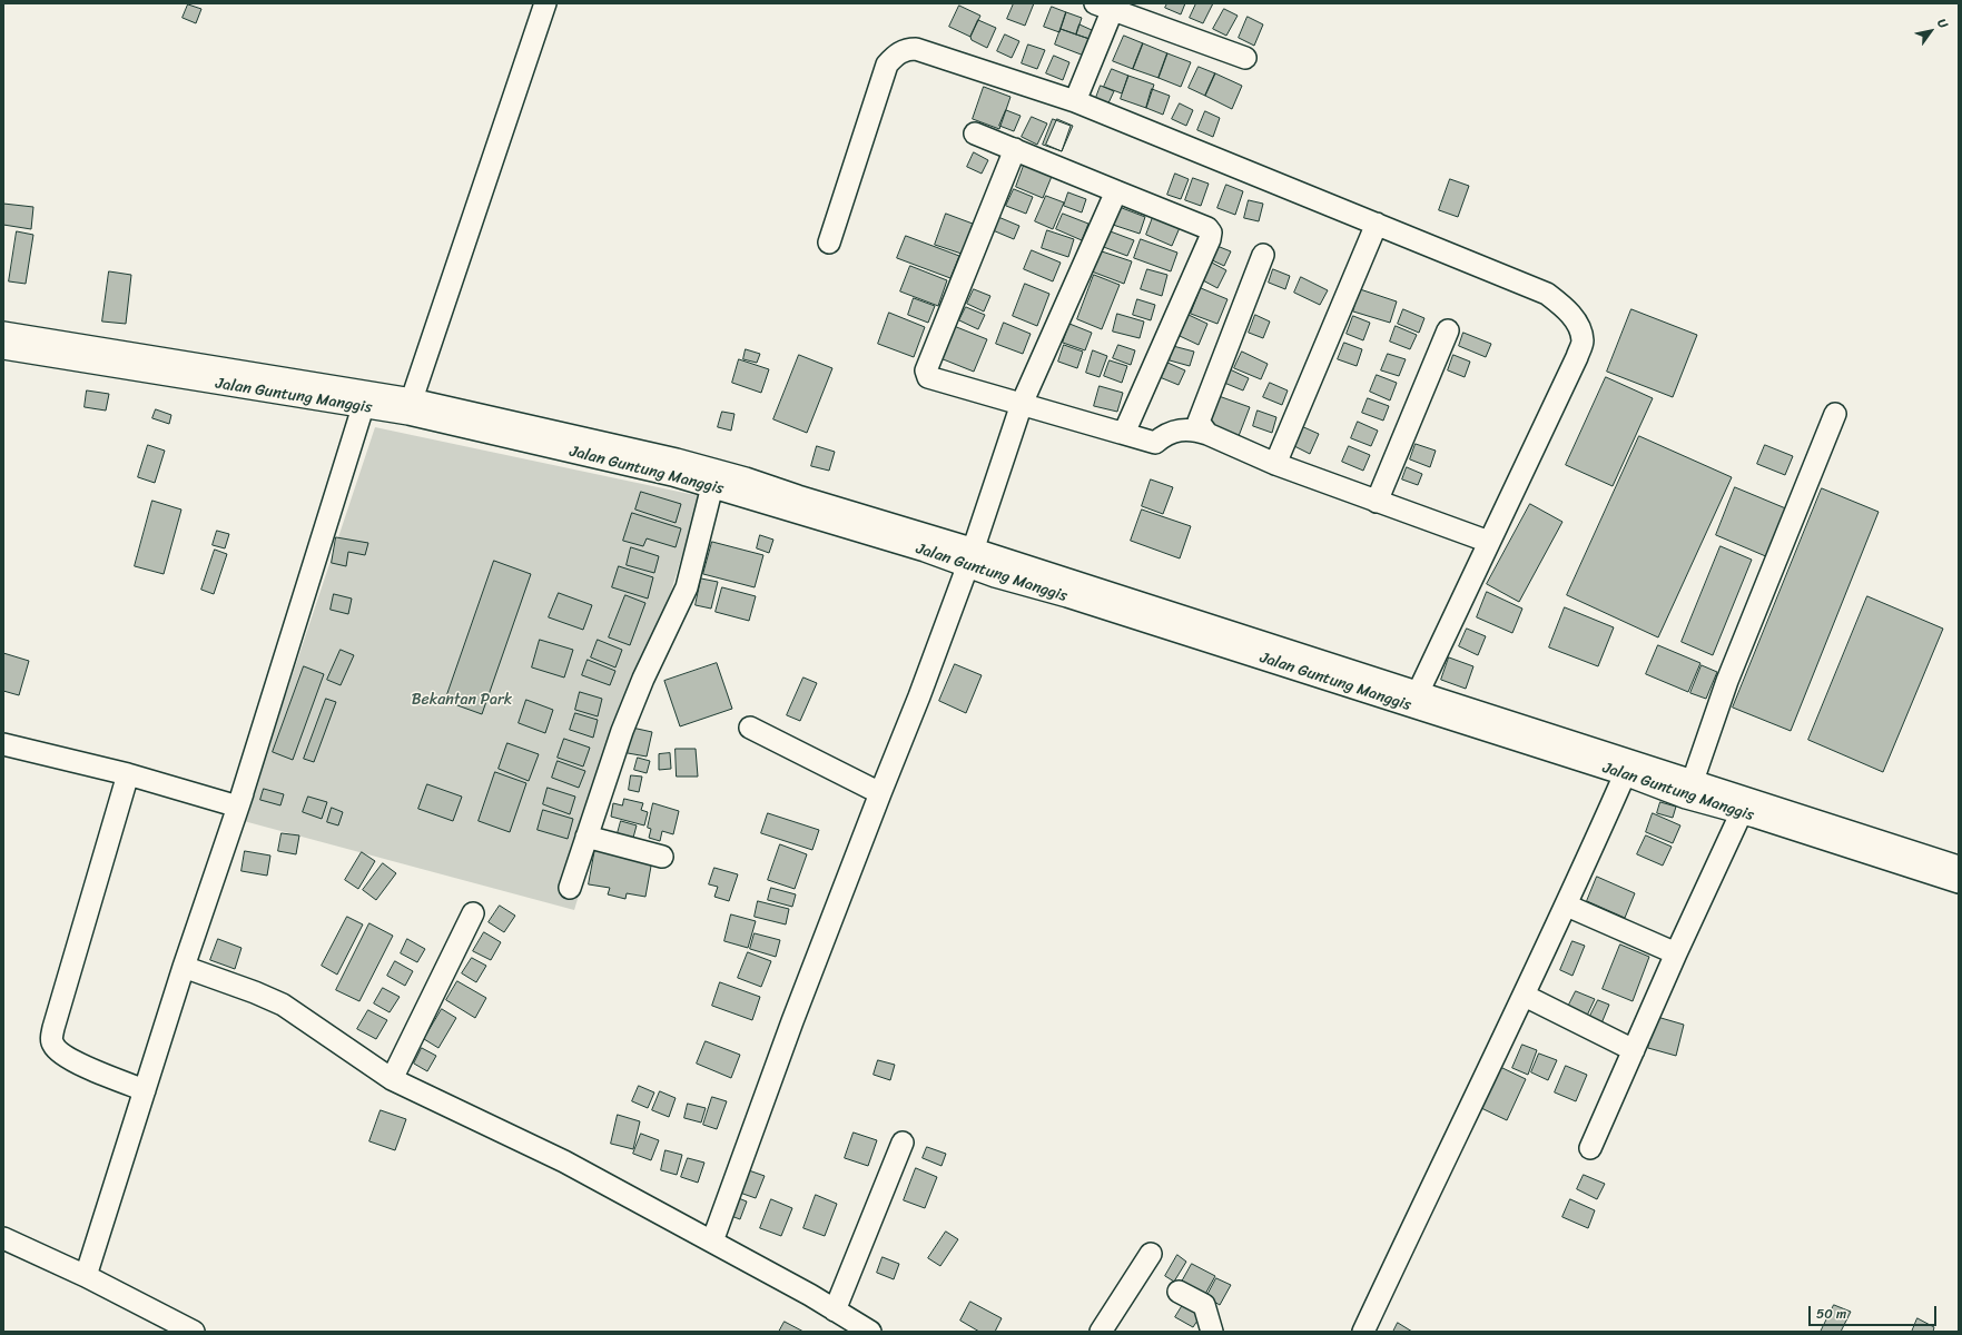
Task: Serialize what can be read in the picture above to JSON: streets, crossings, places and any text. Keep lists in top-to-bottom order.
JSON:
{
  "streets": {
    "street": ["Jalan Guntung Manggis"]
  },
  "parks": ["Bekantan Park"],
  "scale_bar": "50 m",
  "north": "top right"
}
